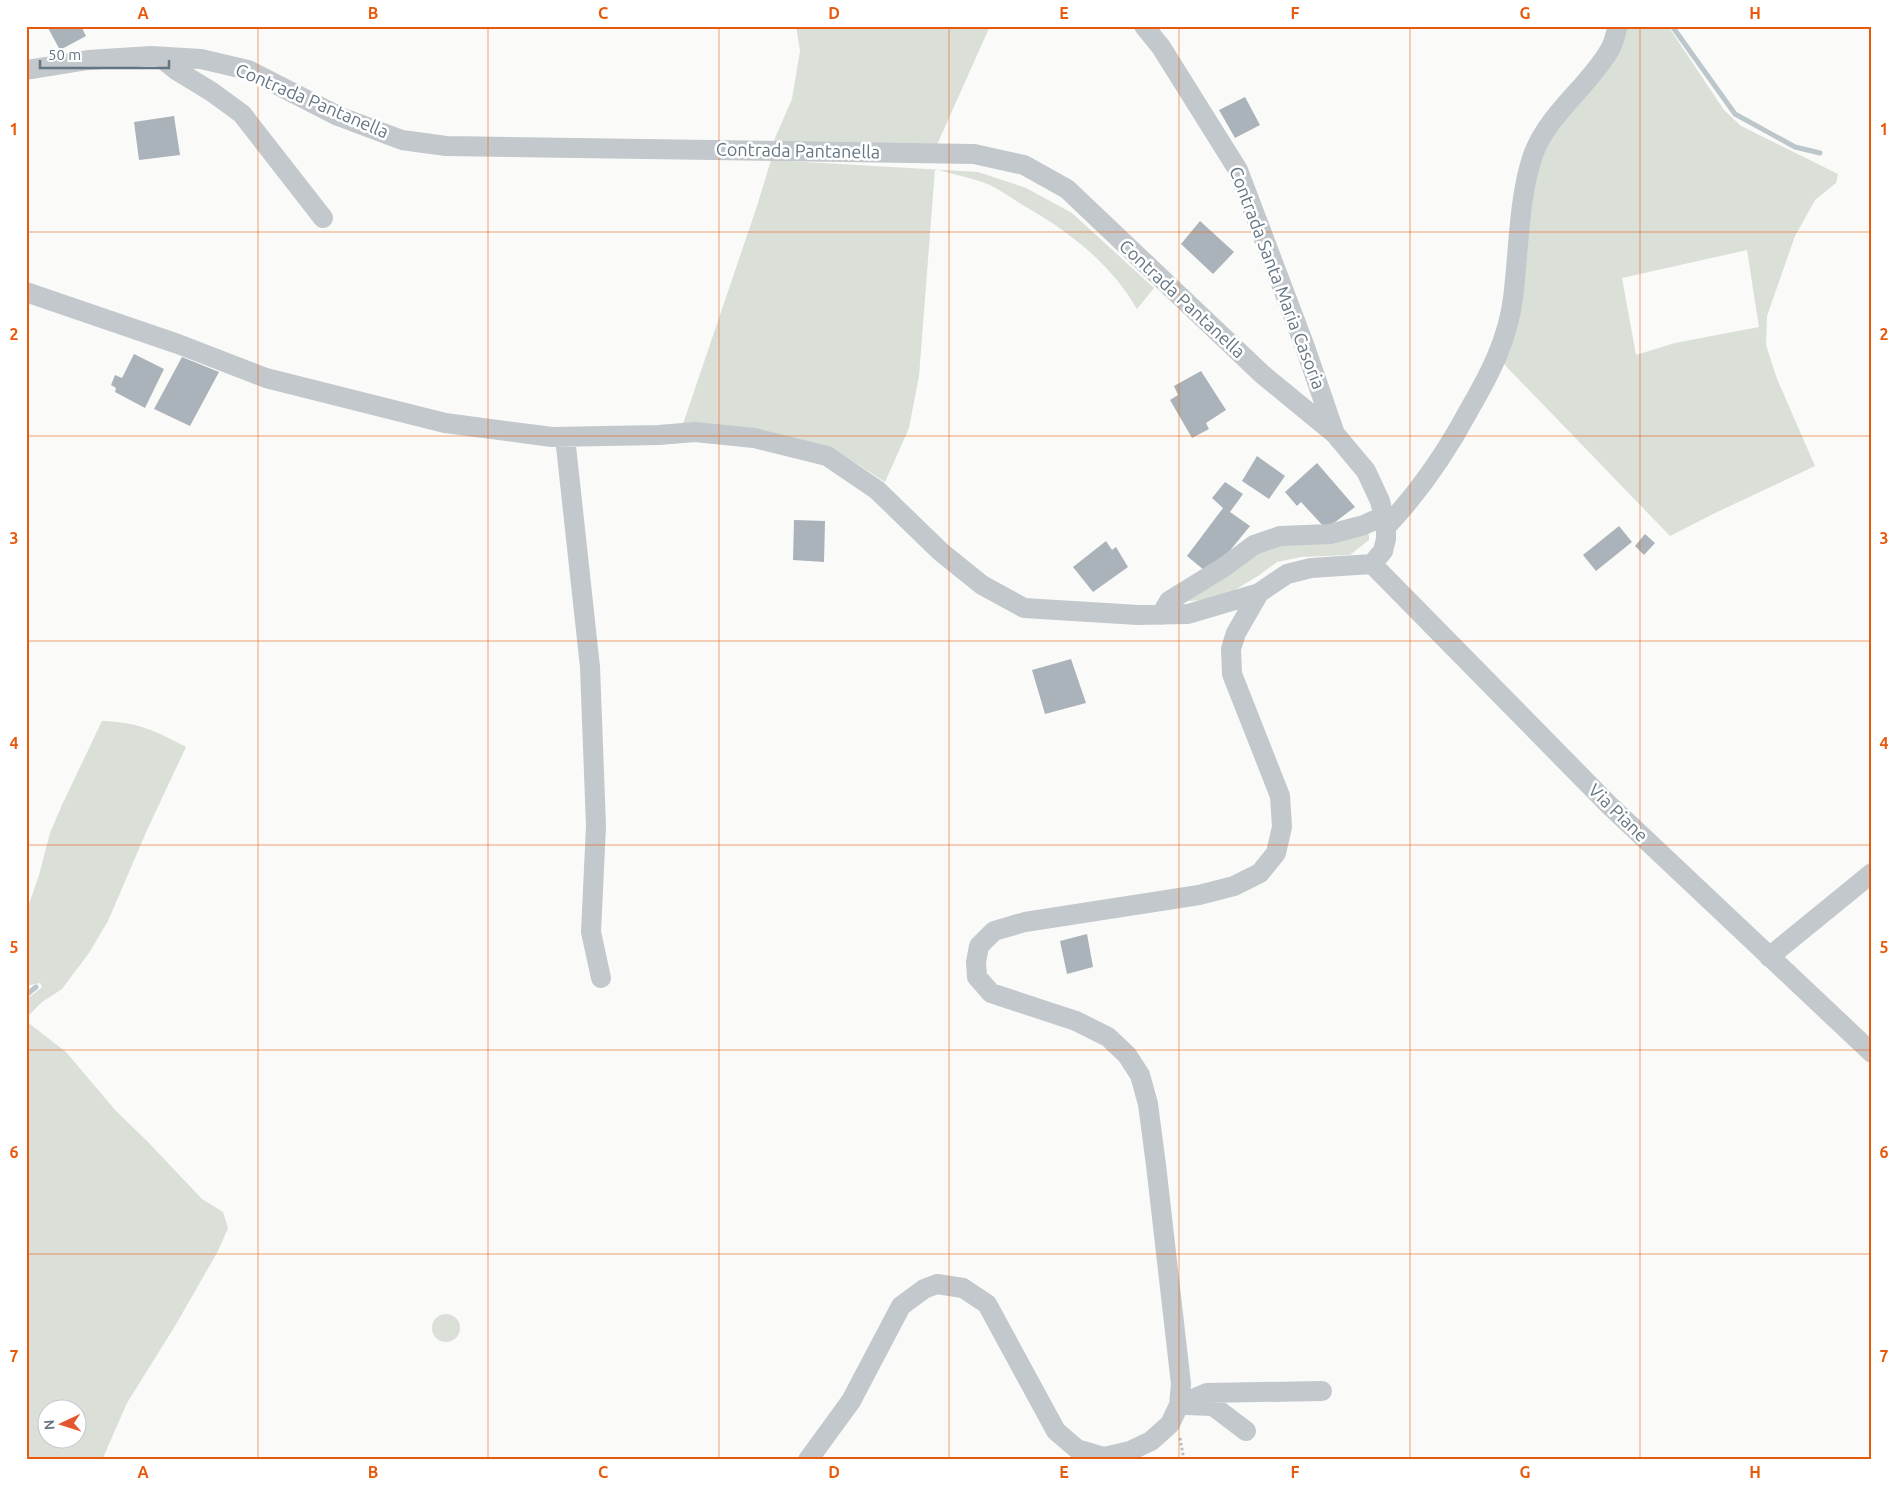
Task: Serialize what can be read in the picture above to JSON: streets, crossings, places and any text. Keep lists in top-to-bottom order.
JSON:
{
  "streets": {
    "street": ["Contrada Pantanella", "Contrada Santa Maria Casoria", "Via Piane"]
  },
  "crossings": [
    ["Contrada Pantanella", "Contrada Santa Maria Casoria"],
    ["Contrada Pantanella", "Via Piane"]
  ],
  "scale_bar": "50 m",
  "north": "left",
  "grid": {
    "columns": [
      "A",
      "B",
      "C",
      "D",
      "E",
      "F",
      "G",
      "H"
    ],
    "rows": [
      "1",
      "2",
      "3",
      "4",
      "5",
      "6",
      "7"
    ]
  }
}
